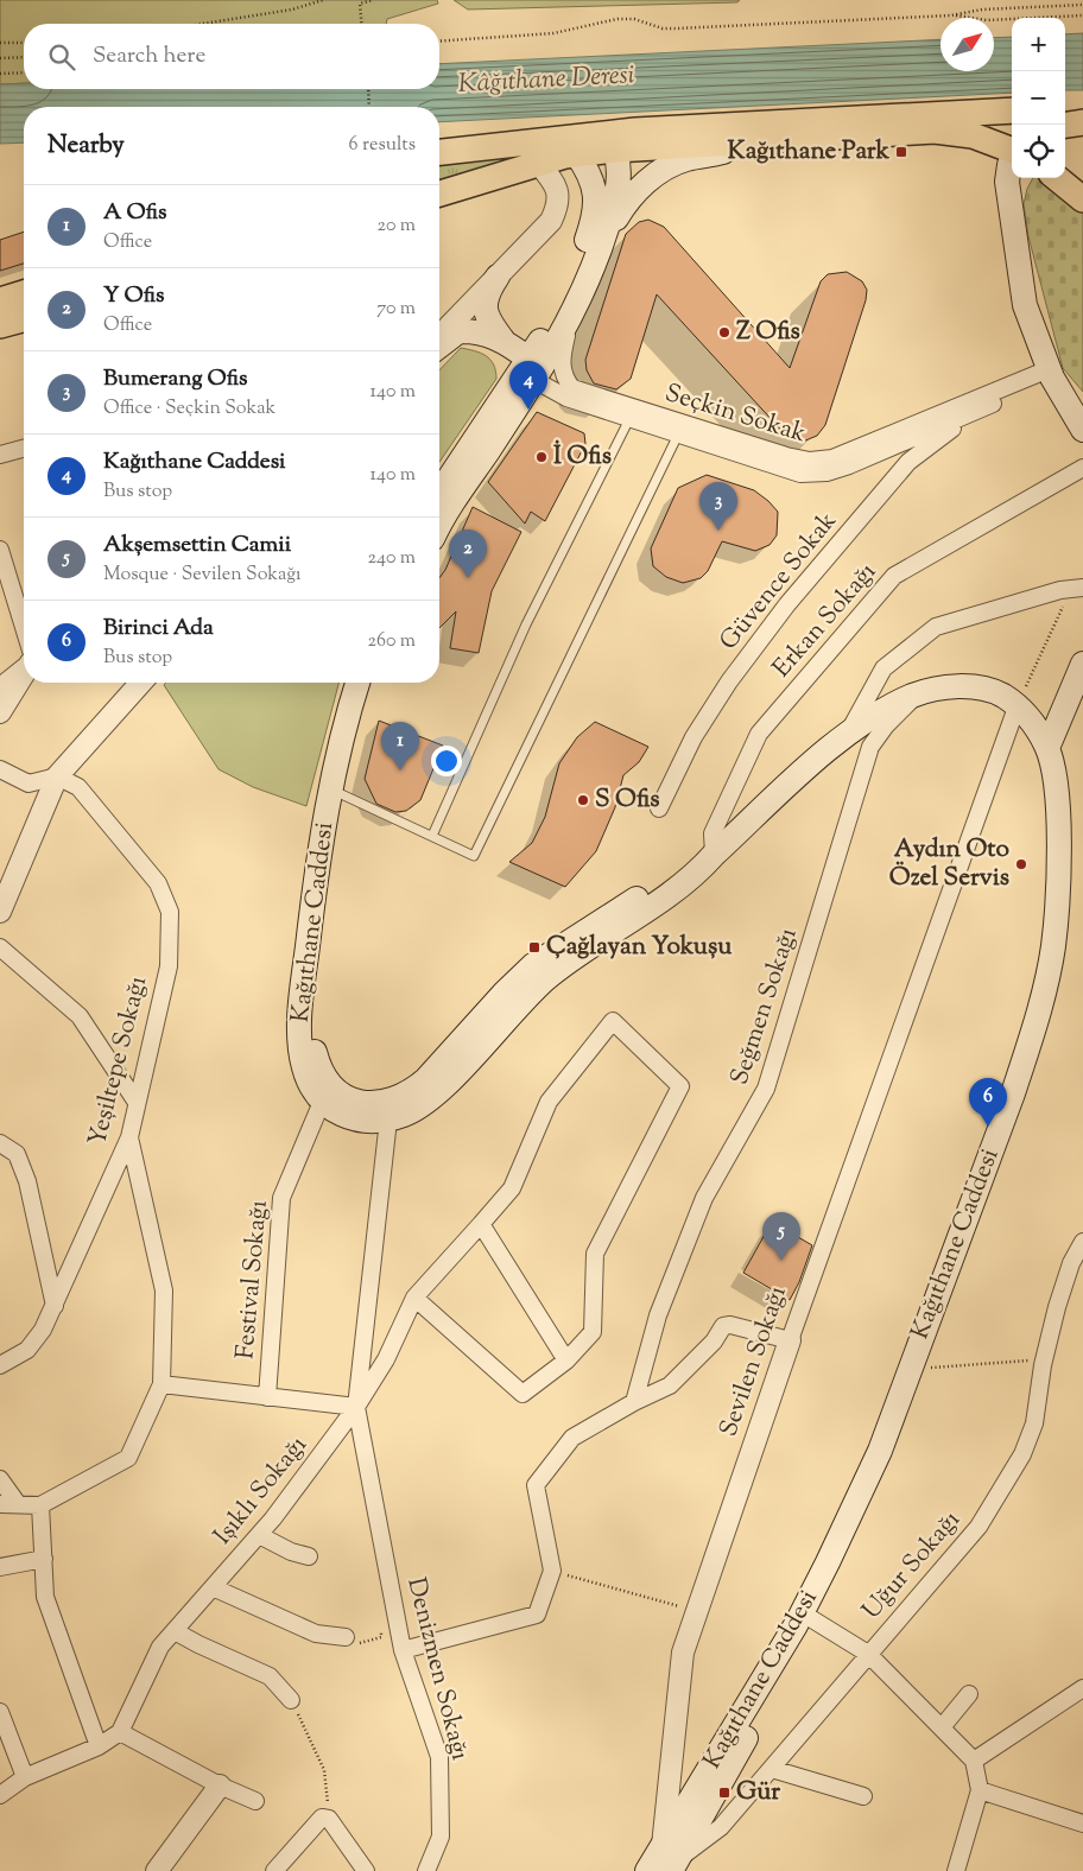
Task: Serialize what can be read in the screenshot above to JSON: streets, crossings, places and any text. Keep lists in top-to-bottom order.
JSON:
{
  "streets": {
    "main road": ["Kağıthane Caddesi"],
    "street": [
      "Seçkin Sokak",
      "Güvence Sokak",
      "Erkan Sokağı",
      "Seğmen Sokağı",
      "Yeşiltepe Sokağı",
      "Festival Sokağı",
      "Sevilen Sokağı",
      "Işıklı Sokağı",
      "Uğur Sokağı",
      "Denizmen Sokağı"
    ]
  },
  "crossings": [
    ["Seçkin Sokak", "Güvence Sokak"],
    ["Erkan Sokağı", "Kağıthane Caddesi"],
    ["Kağıthane Caddesi", "Seğmen Sokağı"],
    ["Kağıthane Caddesi", "Festival Sokağı"],
    ["Kağıthane Caddesi", "Sevilen Sokağı"],
    ["Kağıthane Caddesi", "Uğur Sokağı"],
    ["Sevilen Sokağı", "Uğur Sokağı"],
    ["Işıklı Sokağı", "Denizmen Sokağı"]
  ],
  "water": ["Kâğıthane Deresi"],
  "places": {
    "transit": ["Kağıthane Park", "Çağlayan Yokuşu", "Gür"],
    "other": [
      "Z Ofis",
      "İ Ofis",
      "S Ofis",
      "Aydın Oto Özel Servis"
    ]
  },
  "north": "top right",
  "page": {
    "map_buttons": ["+", "−"],
    "search": "Search here",
    "heading": ["Nearby", "6 results"],
    "list": [
      {
        "mark": "1",
        "name": "A Ofis",
        "note": "Office",
        "value": "20 m"
      },
      {
        "mark": "2",
        "name": "Y Ofis",
        "note": "Office",
        "value": "70 m"
      },
      {
        "mark": "3",
        "name": "Bumerang Ofis",
        "note": "Office · Seçkin Sokak",
        "value": "140 m"
      },
      {
        "mark": "4",
        "name": "Kağıthane Caddesi",
        "note": "Bus stop",
        "value": "140 m"
      },
      {
        "mark": "5",
        "name": "Akşemsettin Camii",
        "note": "Mosque · Sevilen Sokağı",
        "value": "240 m"
      },
      {
        "mark": "6",
        "name": "Birinci Ada",
        "note": "Bus stop",
        "value": "260 m"
      }
    ],
    "pins": [
      "4",
      "3",
      "2",
      "1",
      "6",
      "5"
    ]
  }
}
